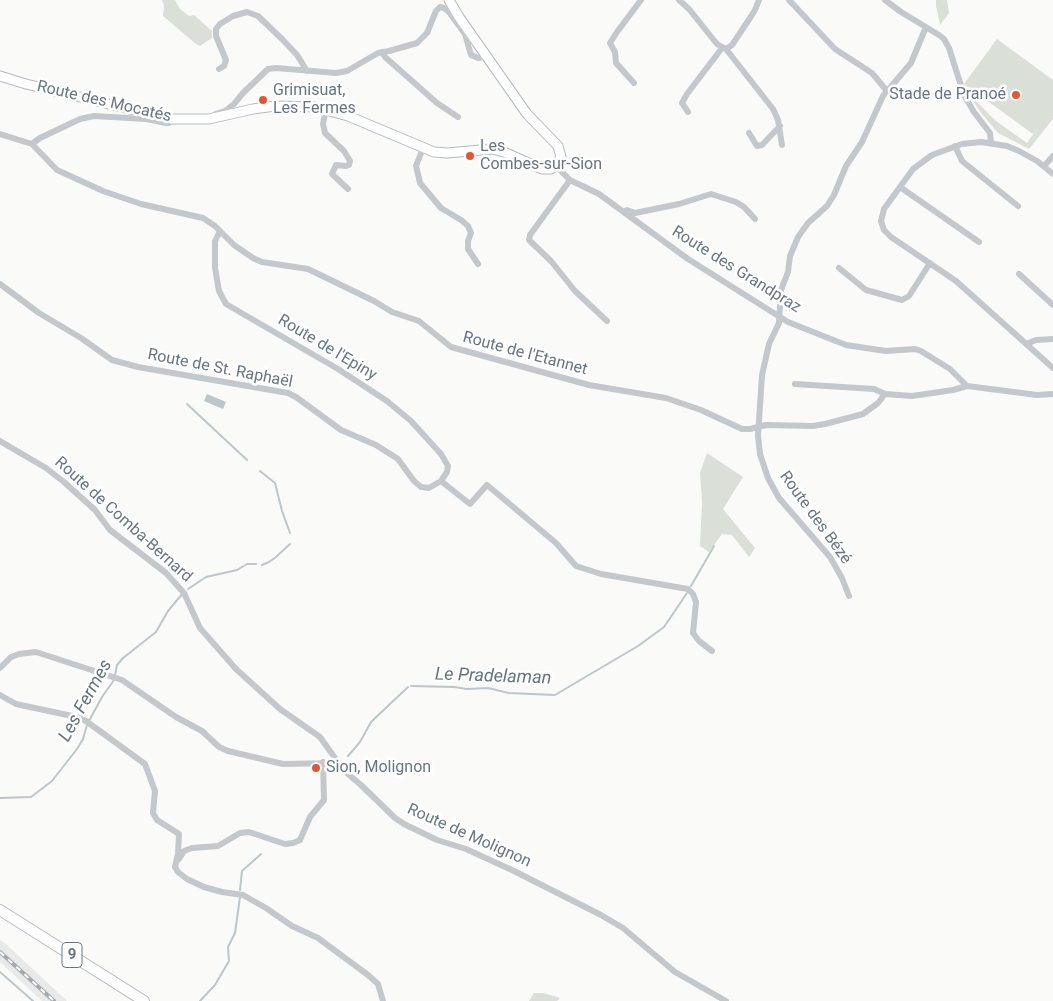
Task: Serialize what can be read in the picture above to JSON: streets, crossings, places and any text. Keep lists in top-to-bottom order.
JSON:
{
  "streets": {
    "main road": ["9"],
    "street": [
      "Route des Mocatés",
      "Route des Grandpraz",
      "Route de l'Epiny",
      "Route de l'Etannet",
      "Route de St. Raphaël",
      "Route des Bézé",
      "Route de Comba-Bernard",
      "Route de Molignon"
    ]
  },
  "crossings": [
    ["Route des Mocatés", "Route des Grandpraz"],
    ["Route des Grandpraz", "Route des Bézé"],
    ["Route de l'Epiny", "Route de l'Etannet"],
    ["Route de l'Epiny", "Route de St. Raphaël"],
    ["Route de l'Etannet", "Route des Bézé"],
    ["Route de Comba-Bernard", "Route de Molignon"]
  ],
  "water": ["Le Pradelaman", "Les Fermes"],
  "places": [
    "Stade de Pranoé",
    "Grimisuat, Les Fermes",
    "Les Combes-sur-Sion",
    "Sion, Molignon"
  ]
}
